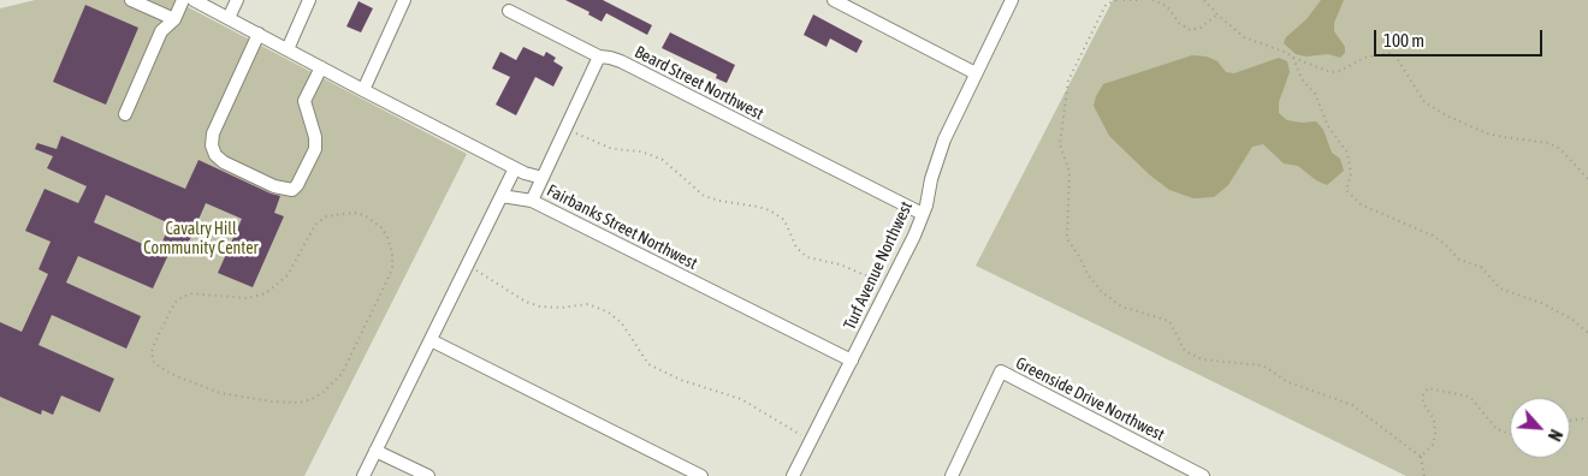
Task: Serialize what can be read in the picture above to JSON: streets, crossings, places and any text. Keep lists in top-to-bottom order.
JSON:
{
  "streets": {
    "street": [
      "Beard Street Northwest",
      "Fairbanks Street Northwest",
      "Turf Avenue Northwest",
      "Greenside Drive Northwest"
    ]
  },
  "crossings": [
    ["Beard Street Northwest", "Turf Avenue Northwest"],
    ["Fairbanks Street Northwest", "Turf Avenue Northwest"]
  ],
  "parks": ["Cavalry Hill Community Center"],
  "scale_bar": "100 m",
  "north": "bottom right"
}
